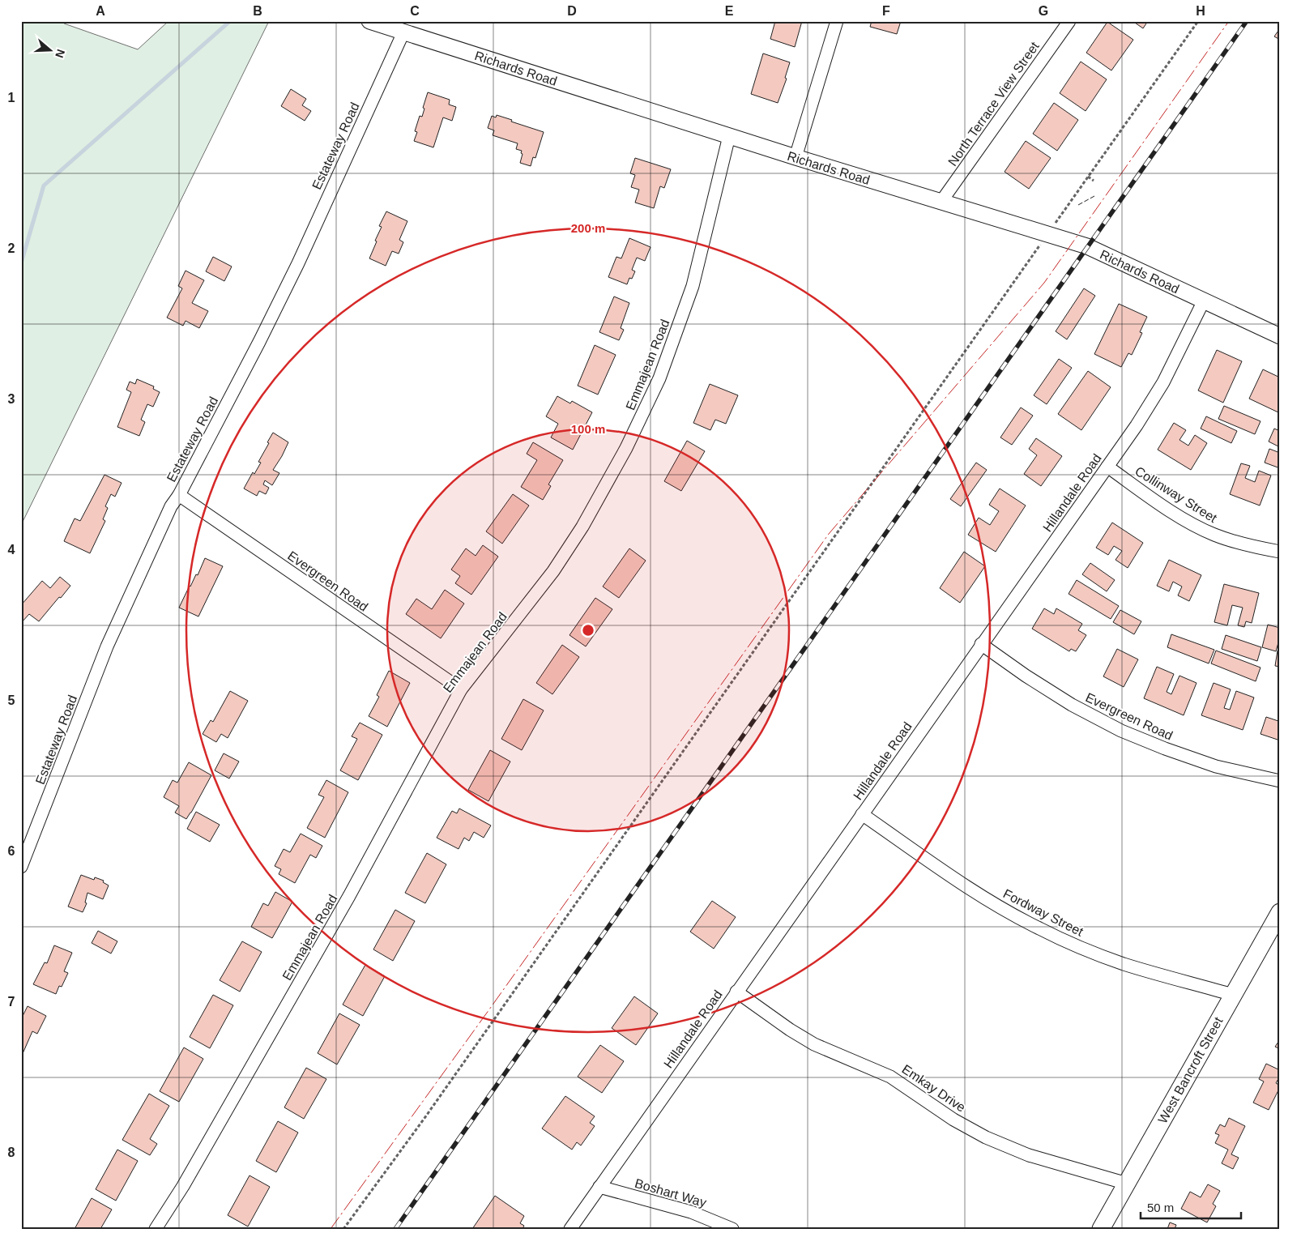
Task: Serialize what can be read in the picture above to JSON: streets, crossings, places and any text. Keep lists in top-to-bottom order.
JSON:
{
  "streets": {
    "main road": ["West Bancroft Street"],
    "street": [
      "Richards Road",
      "North Terrace View Street",
      "Estateway Road",
      "Emmajean Road",
      "Hillandale Road",
      "Collinway Street",
      "Evergreen Road",
      "Fordway Street",
      "Emkay Drive",
      "Boshart Way"
    ]
  },
  "crossings": [
    ["Richards Road", "North Terrace View Street"],
    ["Richards Road", "Estateway Road"],
    ["Richards Road", "Emmajean Road"],
    ["Richards Road", "Hillandale Road"],
    ["Estateway Road", "Evergreen Road"],
    ["Emmajean Road", "Evergreen Road"],
    ["Hillandale Road", "Collinway Street"],
    ["Hillandale Road", "Evergreen Road"],
    ["Hillandale Road", "Fordway Street"],
    ["Hillandale Road", "Emkay Drive"],
    ["Hillandale Road", "Boshart Way"],
    ["Fordway Street", "West Bancroft Street"],
    ["West Bancroft Street", "Emkay Drive"]
  ],
  "scale_bar": "50 m",
  "north": "right",
  "grid": {
    "columns": [
      "A",
      "B",
      "C",
      "D",
      "E",
      "F",
      "G",
      "H"
    ],
    "rows": [
      "1",
      "2",
      "3",
      "4",
      "5",
      "6",
      "7",
      "8"
    ]
  },
  "rings": ["200 m", "100 m"]
}
